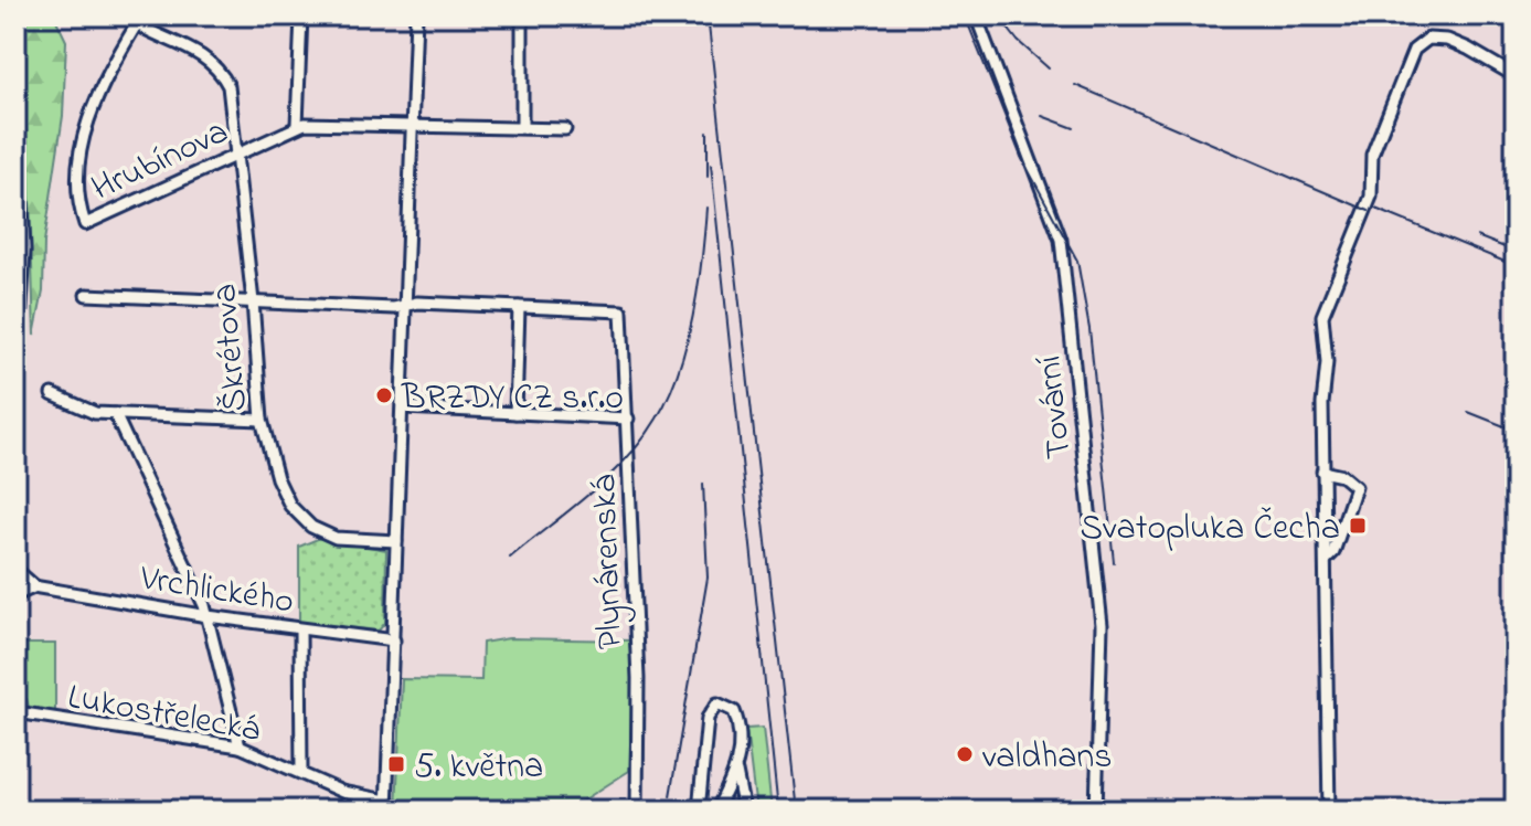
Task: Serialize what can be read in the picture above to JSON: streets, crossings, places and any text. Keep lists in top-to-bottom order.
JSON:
{
  "streets": {
    "street": [
      "Hrubínova",
      "Škrétova",
      "Tovární",
      "Plynárenská",
      "Vrchlického",
      "Lukostřelecká"
    ]
  },
  "crossings": [
    ["Hrubínova", "Škrétova"],
    ["Vrchlického", "Lukostřelecká"]
  ],
  "places": {
    "other": ["BRZDY CZ s.r.o", "valdhans"],
    "transit": ["Svatopluka Čecha", "5. května"]
  }
}
